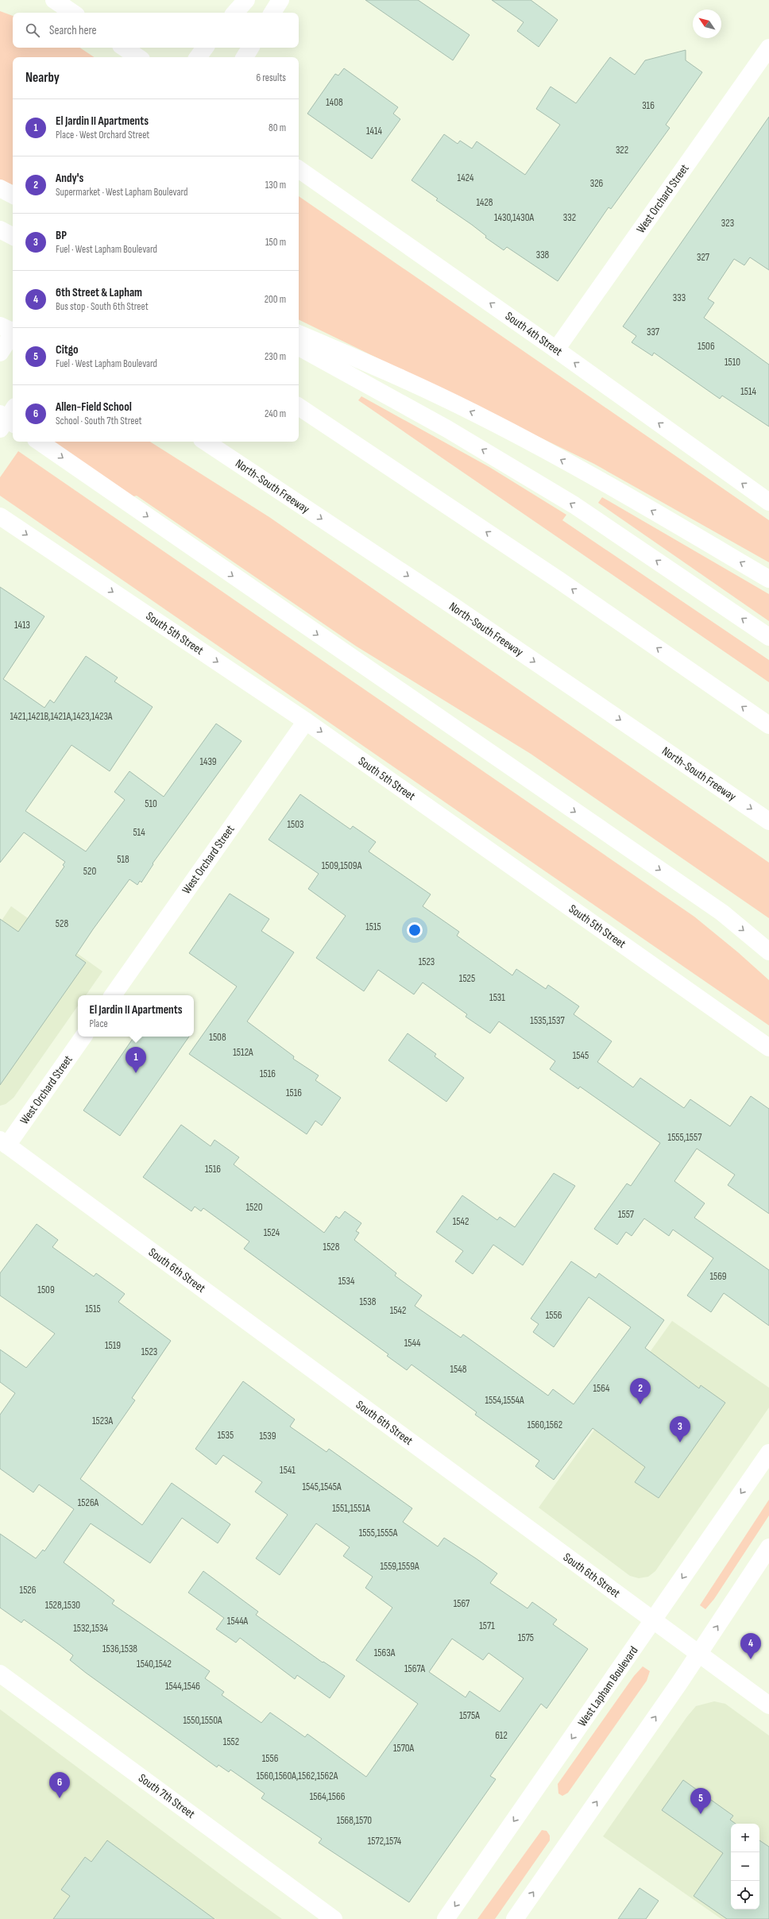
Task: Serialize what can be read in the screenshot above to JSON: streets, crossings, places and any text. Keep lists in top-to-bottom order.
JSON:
{
  "streets": {
    "main road": [
      "West Orchard Street",
      "South 4th Street",
      "North-South Freeway",
      "South 5th Street",
      "South 6th Street",
      "West Lapham Boulevard",
      "South 7th Street"
    ]
  },
  "crossings": [
    ["West Orchard Street", "South 4th Street"],
    ["West Orchard Street", "South 5th Street"],
    ["West Orchard Street", "South 6th Street"],
    ["South 6th Street", "West Lapham Boulevard"]
  ],
  "house_numbers": [
    "1408",
    "316",
    "1414",
    "322",
    "1424",
    "326",
    "1428",
    "1430,1430A",
    "332",
    "323",
    "338",
    "327",
    "333",
    "337",
    "1506",
    "1510",
    "1514",
    "1413",
    "1421,1421B,1421A,1423,1423A",
    "1439",
    "510",
    "1503",
    "514",
    "518",
    "1509,1509A",
    "520",
    "528",
    "1515",
    "1523",
    "1525",
    "1531",
    "1535,1537",
    "1508",
    "1512A",
    "1545",
    "1516",
    "1516",
    "1555,1557",
    "1516",
    "1520",
    "1557",
    "1542",
    "1524",
    "1528",
    "1569",
    "1534",
    "1509",
    "1538",
    "1515",
    "1542",
    "1556",
    "1544",
    "1519",
    "1523",
    "1548",
    "1564",
    "1554,1554A",
    "1523A",
    "1560,1562",
    "1535",
    "1539",
    "1541",
    "1545,1545A",
    "1526A",
    "1551,1551A",
    "1555,1555A",
    "1559,1559A",
    "1526",
    "1567",
    "1528,1530",
    "1544A",
    "1571",
    "1532,1534",
    "1575",
    "1536,1538",
    "1563A",
    "1540,1542",
    "1567A",
    "1544,1546",
    "1575A",
    "1550,1550A",
    "612",
    "1552",
    "1570A",
    "1556",
    "1560,1560A,1562,1562A",
    "1564,1566",
    "1568,1570",
    "1572,1574"
  ],
  "north": "top left",
  "page": {
    "search": "Search here",
    "heading": ["Nearby", "6 results"],
    "list": [
      {
        "mark": "1",
        "name": "El Jardin II Apartments",
        "note": "Place · West Orchard Street",
        "value": "80 m"
      },
      {
        "mark": "2",
        "name": "Andy's",
        "note": "Supermarket · West Lapham Boulevard",
        "value": "130 m"
      },
      {
        "mark": "3",
        "name": "BP",
        "note": "Fuel · West Lapham Boulevard",
        "value": "150 m"
      },
      {
        "mark": "4",
        "name": "6th Street & Lapham",
        "note": "Bus stop · South 6th Street",
        "value": "200 m"
      },
      {
        "mark": "5",
        "name": "Citgo",
        "note": "Fuel · West Lapham Boulevard",
        "value": "230 m"
      },
      {
        "mark": "6",
        "name": "Allen-Field School",
        "note": "School · South 7th Street",
        "value": "240 m"
      }
    ],
    "popup": ["El Jardin II Apartments", "Place"],
    "pins": [
      "1",
      "2",
      "3",
      "4",
      "6",
      "5"
    ],
    "map_buttons": ["+", "−"]
  }
}
